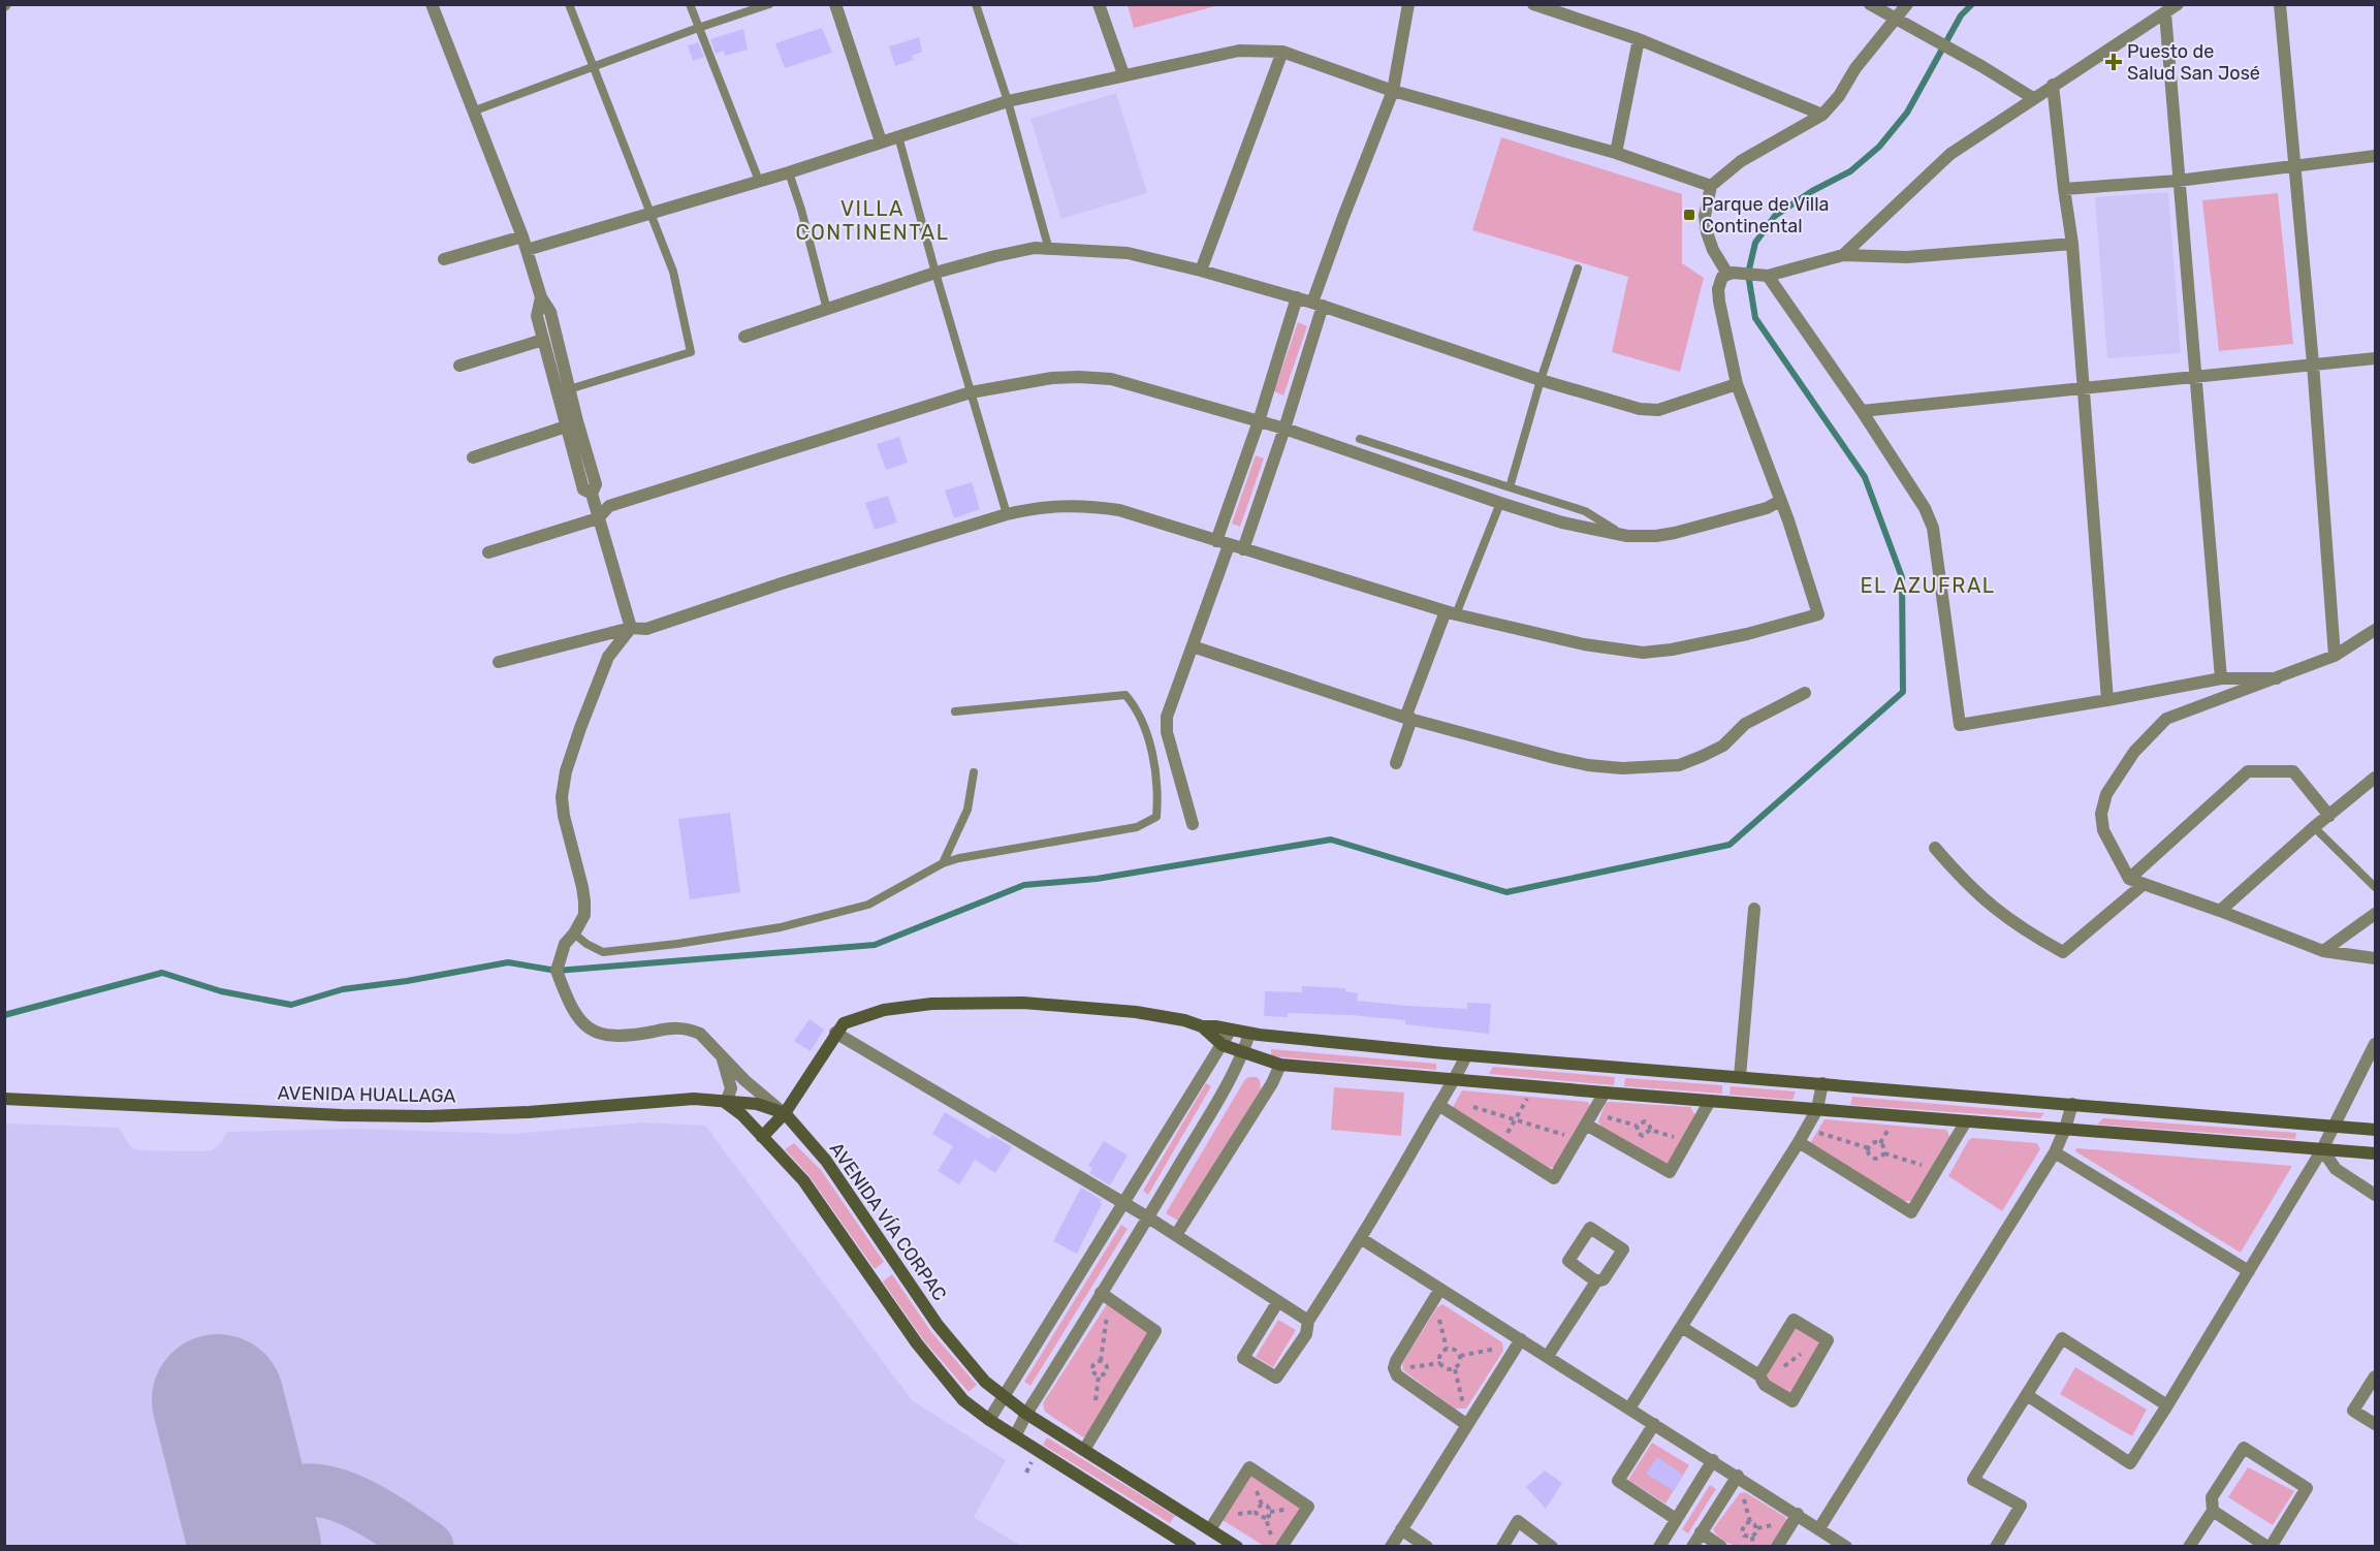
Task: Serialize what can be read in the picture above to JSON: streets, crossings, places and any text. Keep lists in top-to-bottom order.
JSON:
{
  "streets": {
    "street": ["AVENIDA HUALLAGA", "AVENIDA VÍA CORPAC"]
  },
  "districts": ["VILLA CONTINENTAL", "EL AZUFRAL"],
  "places": {
    "health": ["Puesto de Salud San José"],
    "transit": ["Parque de Villa Continental"]
  }
}
